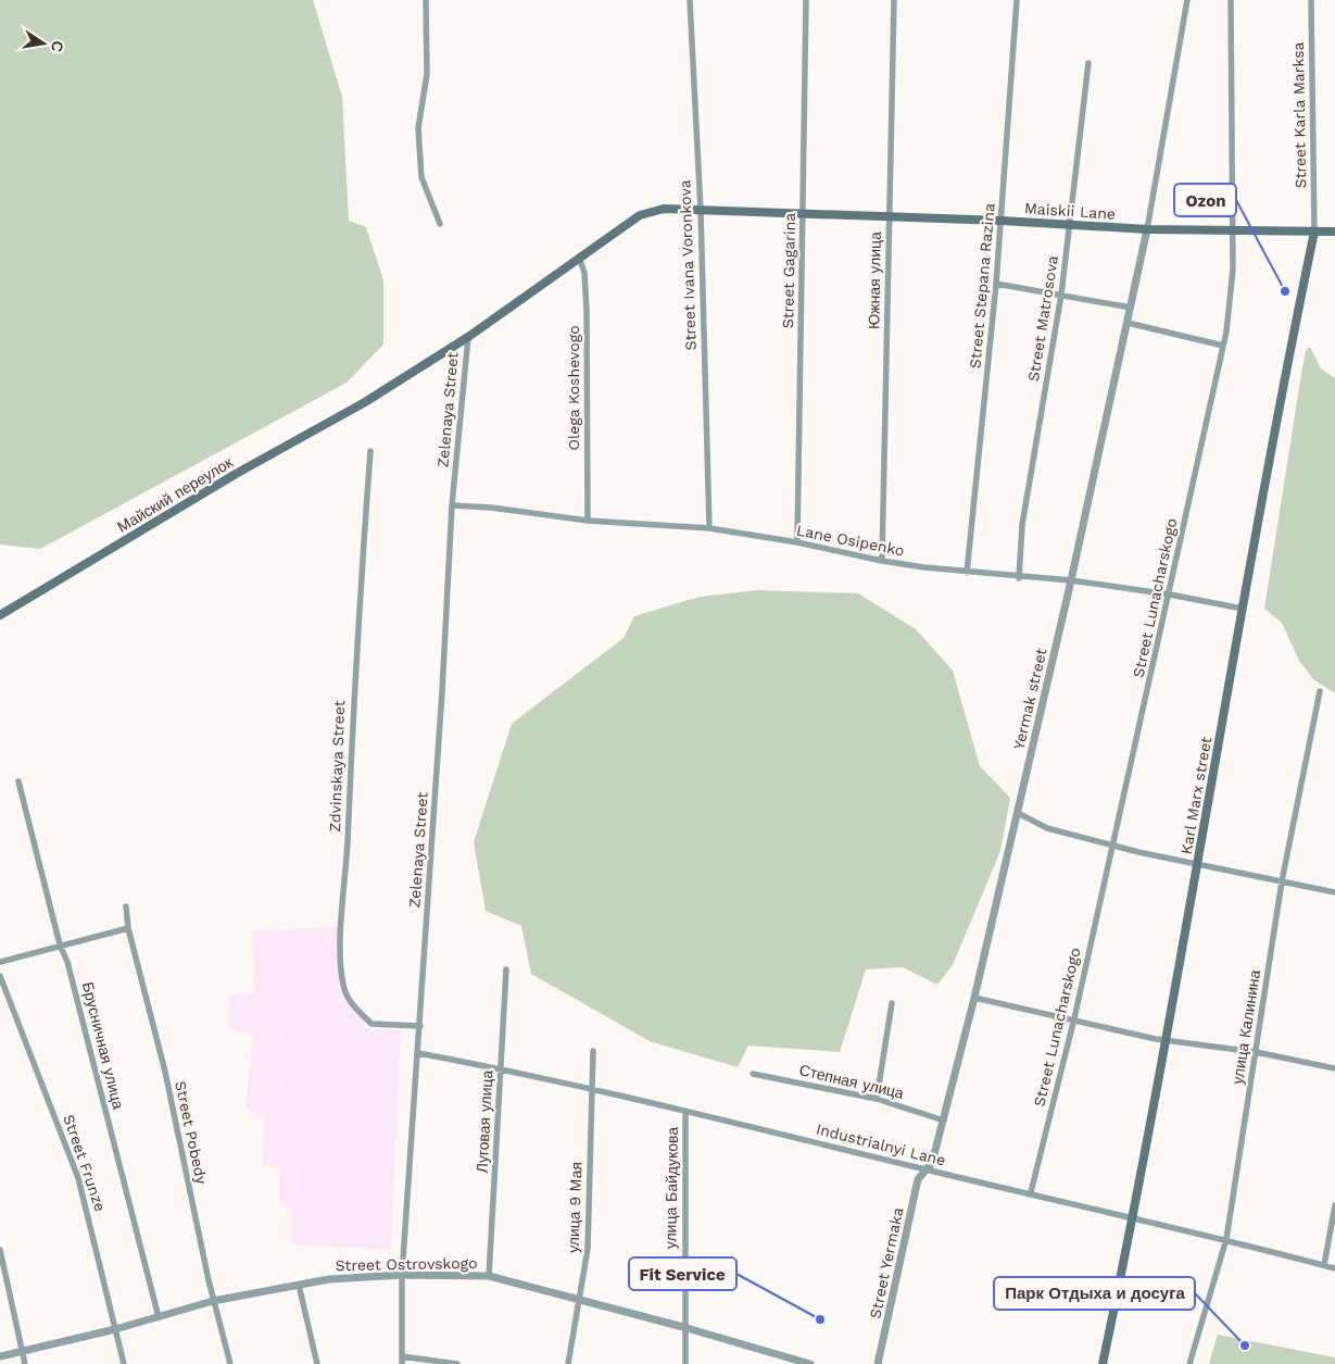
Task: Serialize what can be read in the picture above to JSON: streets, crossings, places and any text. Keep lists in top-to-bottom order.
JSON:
{
  "streets": {
    "main road": ["Maiskii Lane", "Майский переулок", "Karl Marx street"],
    "street": [
      "Street Karla Marksa",
      "Street Ivana Voronkova",
      "Street Gagarina",
      "Южная улица",
      "Street Stepana Razina",
      "Street Matrosova",
      "Olega Koshevogo",
      "Zelenaya Street",
      "Lane Osipenko",
      "Street Lunacharskogo",
      "Yermak street",
      "Zdvinskaya Street",
      "улица Калинина",
      "Брусничная улица",
      "Степная улица",
      "Луговая улица",
      "Street Pobedy",
      "Industrialnyi Lane",
      "Street Frunze",
      "улица Байдукова",
      "улица 9 Мая",
      "Street Yermaka",
      "Street Ostrovskogo"
    ]
  },
  "crossings": [
    ["Street Karla Marksa", "Maiskii Lane"],
    ["Street Karla Marksa", "Karl Marx street"],
    ["Maiskii Lane", "Street Ivana Voronkova"],
    ["Maiskii Lane", "Street Gagarina"],
    ["Maiskii Lane", "Южная улица"],
    ["Maiskii Lane", "Street Stepana Razina"],
    ["Maiskii Lane", "Street Matrosova"],
    ["Maiskii Lane", "Olega Koshevogo"],
    ["Maiskii Lane", "Майский переулок"],
    ["Maiskii Lane", "Street Lunacharskogo"],
    ["Maiskii Lane", "Yermak street"],
    ["Maiskii Lane", "Karl Marx street"],
    ["Street Ivana Voronkova", "Lane Osipenko"],
    ["Street Gagarina", "Lane Osipenko"],
    ["Южная улица", "Lane Osipenko"],
    ["Street Stepana Razina", "Lane Osipenko"],
    ["Street Matrosova", "Lane Osipenko"],
    ["Olega Koshevogo", "Майский переулок"],
    ["Olega Koshevogo", "Lane Osipenko"],
    ["Zelenaya Street", "Майский переулок"],
    ["Zelenaya Street", "Lane Osipenko"],
    ["Zelenaya Street", "Zdvinskaya Street"],
    ["Zelenaya Street", "Industrialnyi Lane"],
    ["Zelenaya Street", "Street Ostrovskogo"],
    ["Lane Osipenko", "Street Lunacharskogo"],
    ["Lane Osipenko", "Yermak street"],
    ["Lane Osipenko", "Karl Marx street"],
    ["Street Lunacharskogo", "Industrialnyi Lane"],
    ["Yermak street", "Степная улица"],
    ["Yermak street", "Industrialnyi Lane"],
    ["Yermak street", "Street Yermaka"],
    ["Karl Marx street", "Industrialnyi Lane"],
    ["улица Калинина", "Industrialnyi Lane"],
    ["Брусничная улица", "Street Ostrovskogo"],
    ["Луговая улица", "Industrialnyi Lane"],
    ["Луговая улица", "Street Ostrovskogo"],
    ["Street Pobedy", "Street Ostrovskogo"],
    ["Industrialnyi Lane", "улица Байдукова"],
    ["Industrialnyi Lane", "улица 9 Мая"],
    ["Industrialnyi Lane", "Street Yermaka"],
    ["Street Frunze", "Street Ostrovskogo"],
    ["улица Байдукова", "Street Ostrovskogo"],
    ["улица 9 Мая", "Street Ostrovskogo"]
  ],
  "places": ["Ozon", "Fit Service", "Парк Отдыха и досуга"],
  "north": "right"
}
